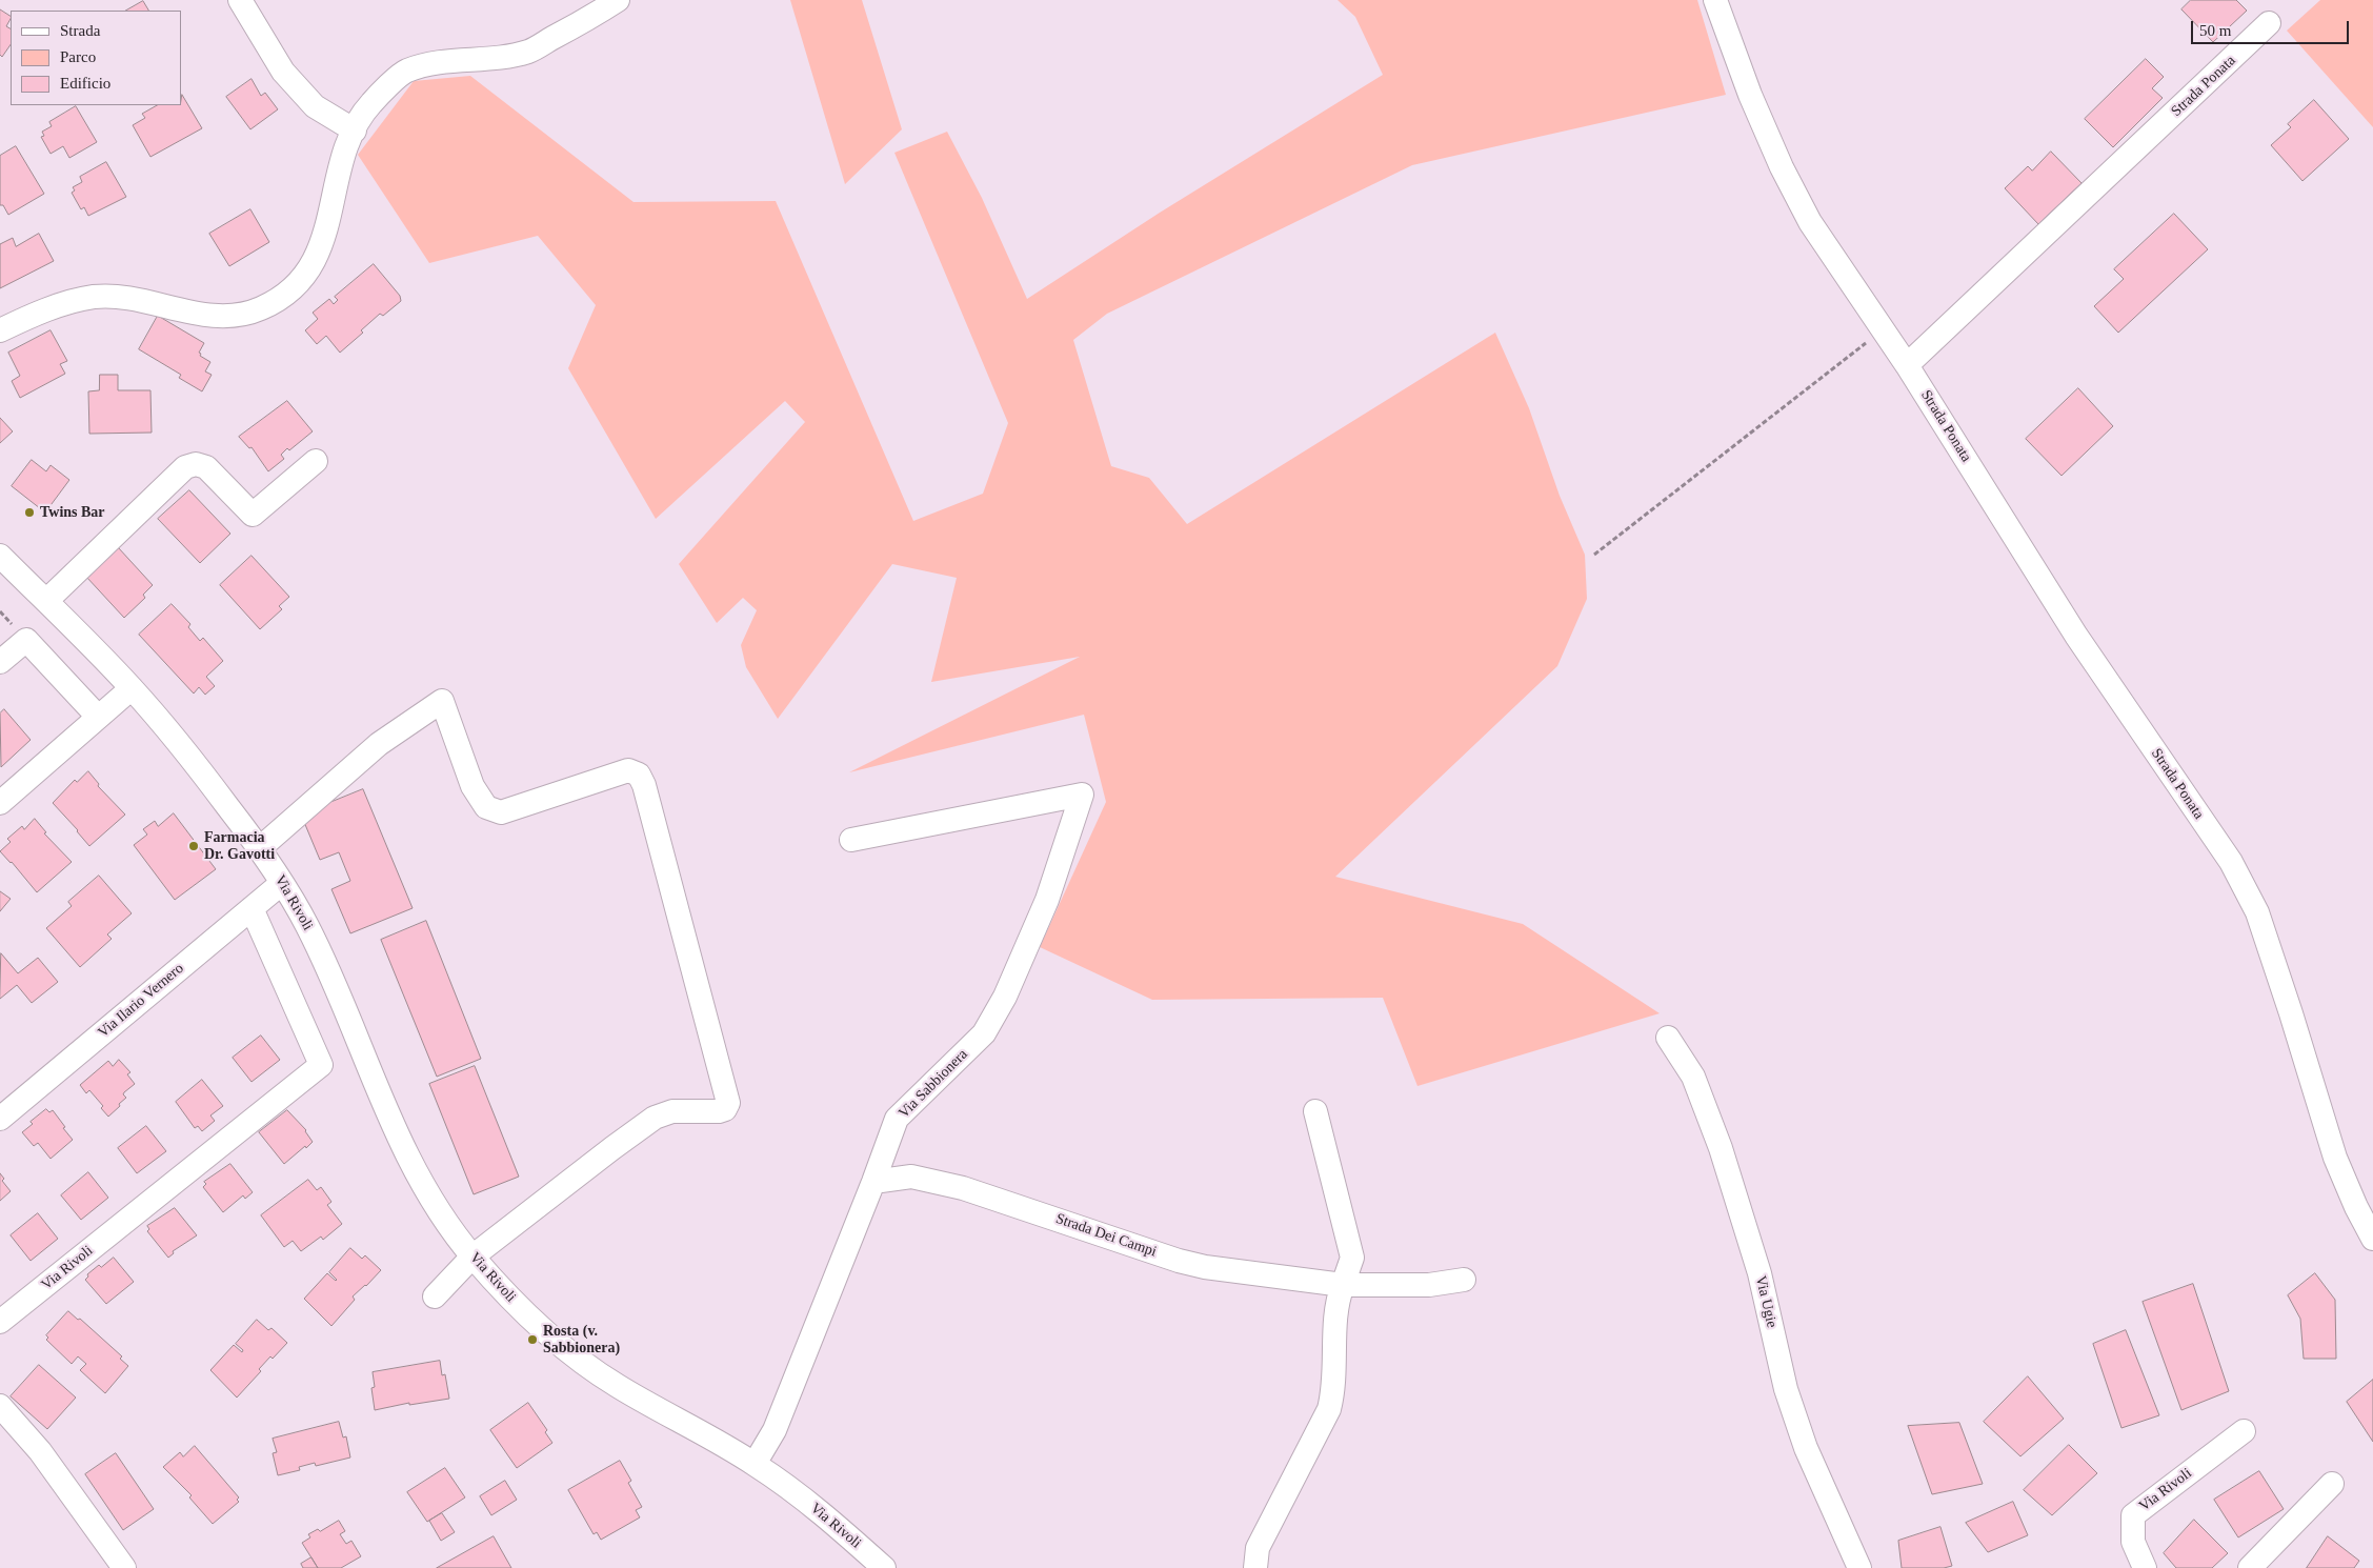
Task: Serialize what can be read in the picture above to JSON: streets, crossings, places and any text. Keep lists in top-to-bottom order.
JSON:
{
  "streets": {
    "street": [
      "Strada Ponata",
      "Via Rivoli",
      "Via Ilario Vernero",
      "Via Sabbionera",
      "Strada Dei Campi",
      "Via Ugie"
    ]
  },
  "crossings": [
    ["Via Rivoli", "Via Ilario Vernero"],
    ["Via Rivoli", "Via Sabbionera"],
    ["Via Sabbionera", "Strada Dei Campi"]
  ],
  "places": ["Twins Bar", "Farmacia Dr. Gavotti", "Rosta (v. Sabbionera)"],
  "legend": ["Strada", "Parco", "Edificio"],
  "scale_bar": "50 m"
}
